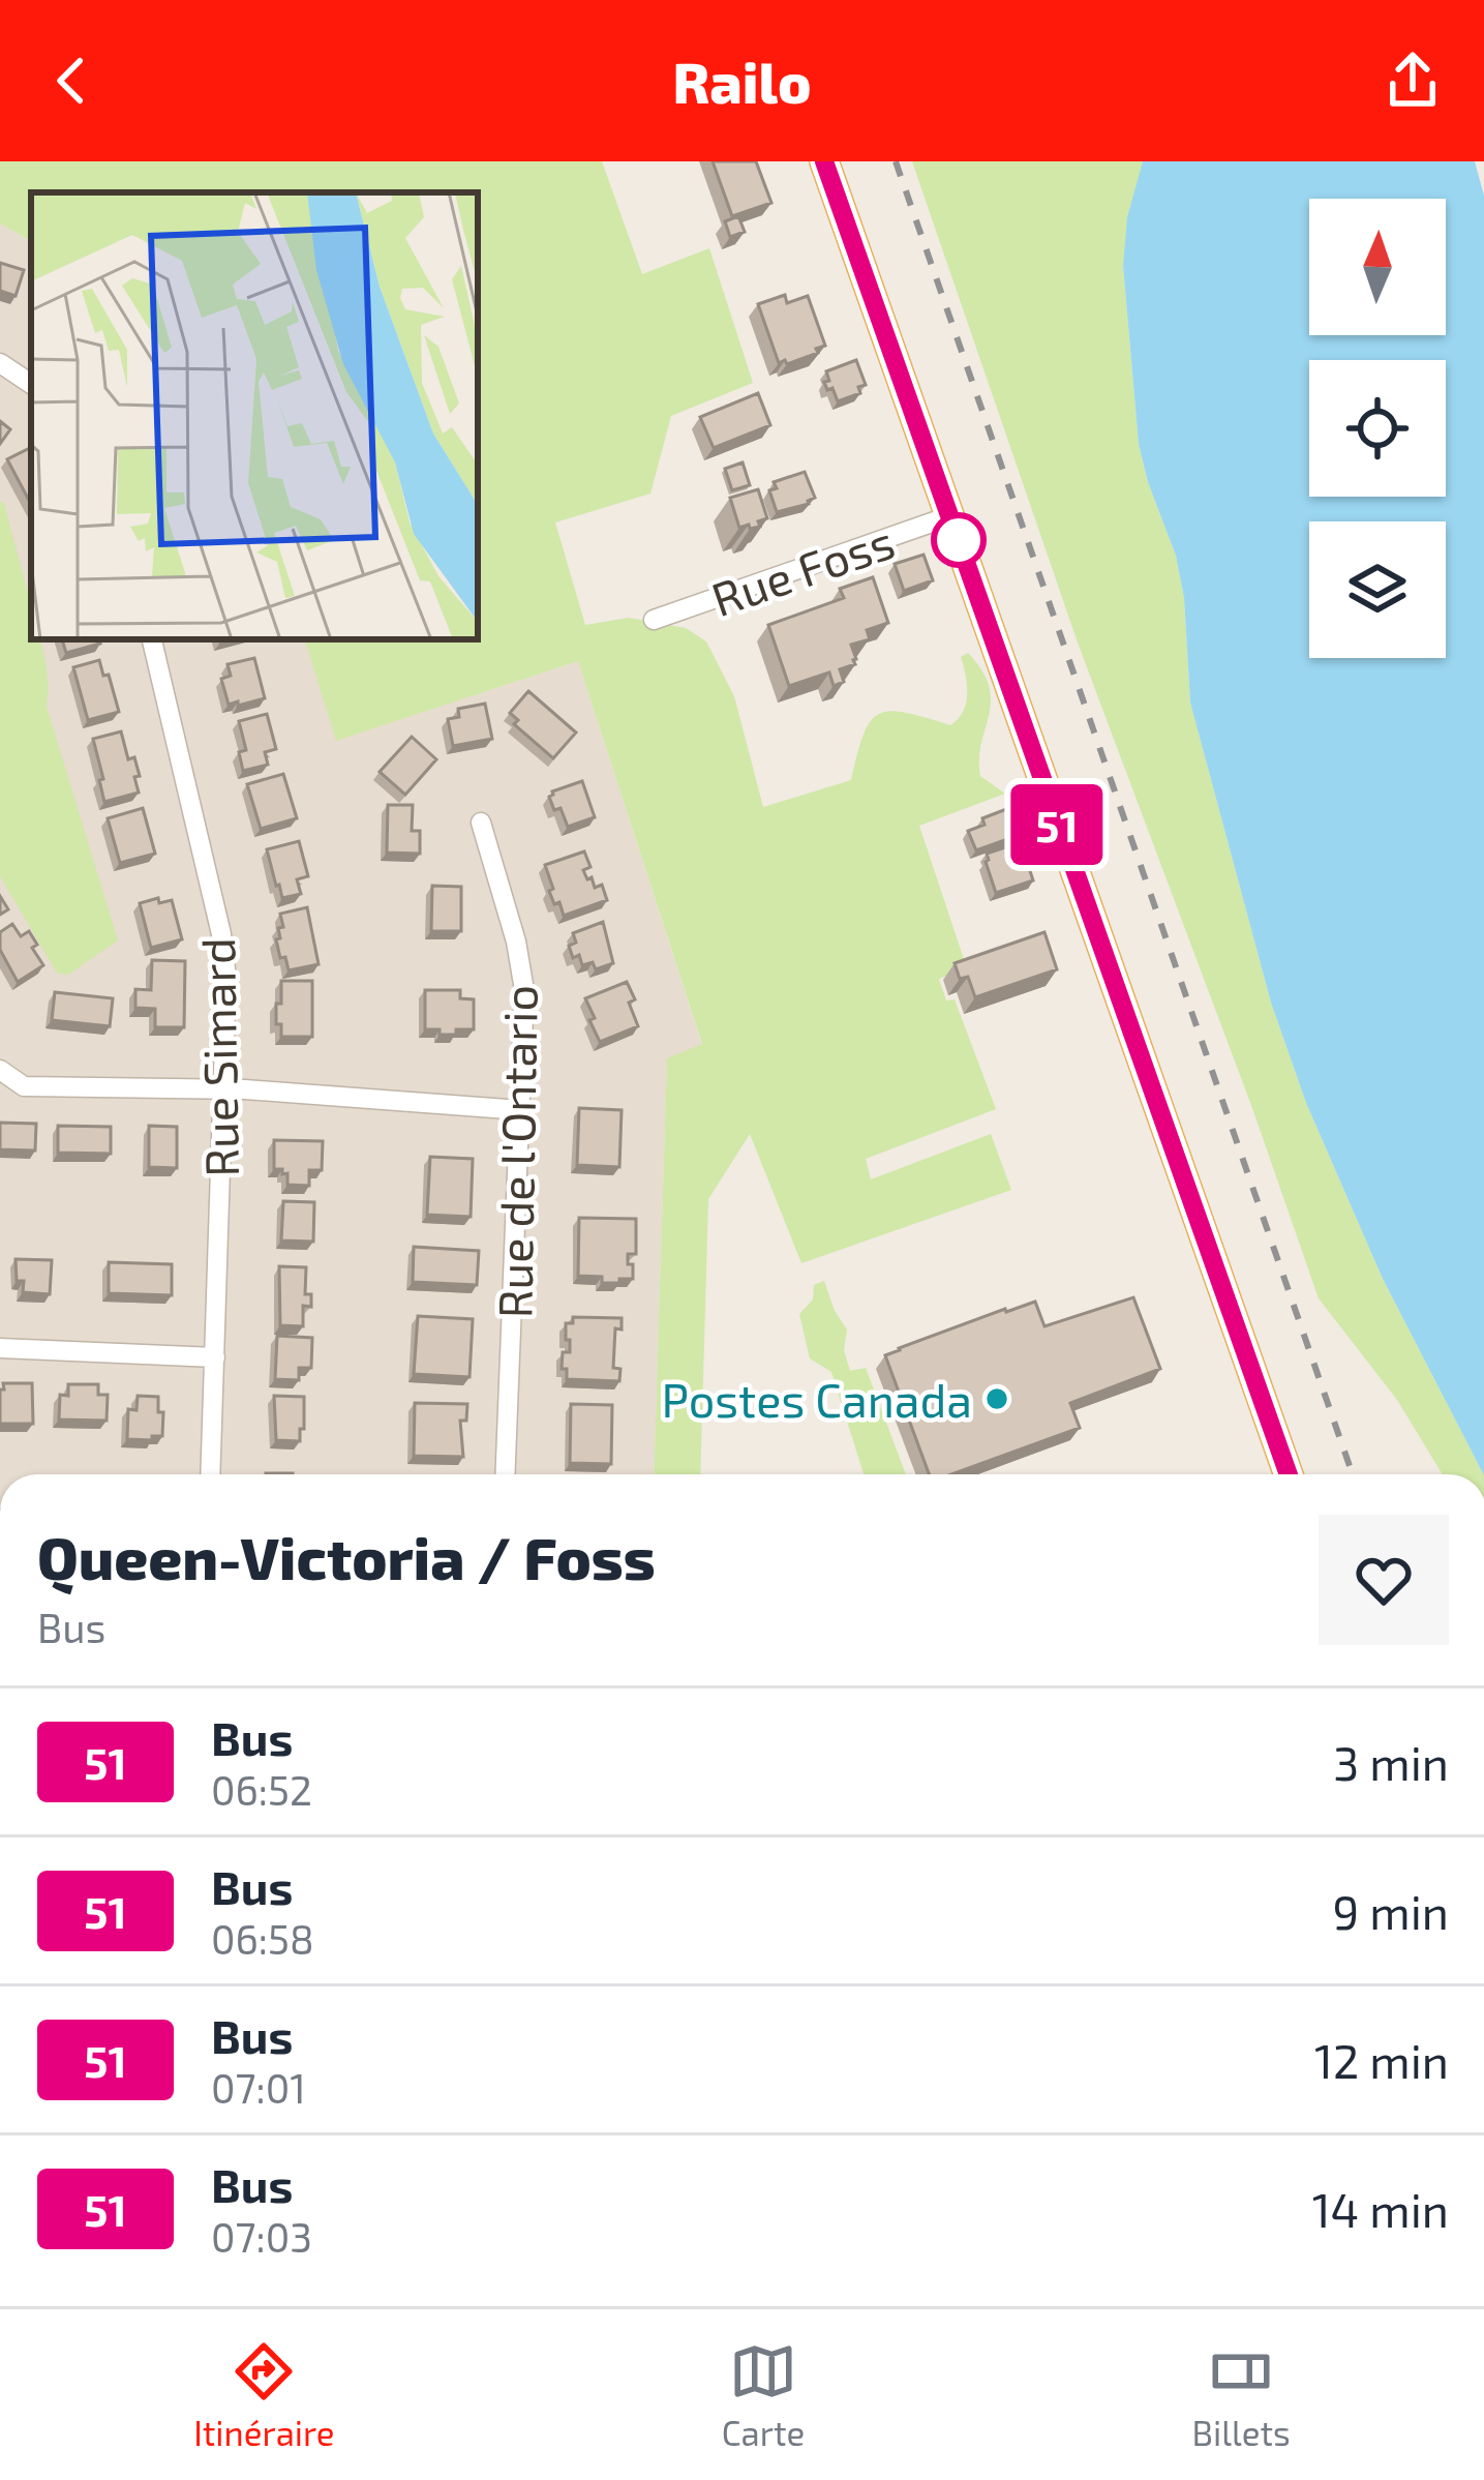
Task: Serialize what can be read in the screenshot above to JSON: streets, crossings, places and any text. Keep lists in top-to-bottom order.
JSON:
{
  "streets": {
    "street": ["Rue Foss", "Rue Simard", "Rue de l'Ontario"]
  },
  "places": ["Postes Canada"],
  "lines": ["bus line 51"],
  "north": "top",
  "page": {
    "header": "Railo",
    "on_map": "51",
    "heading": ["Queen-Victoria / Foss", "Bus"],
    "list": [
      {
        "mark": "51",
        "name": "Bus",
        "note": "06:52",
        "value": "3 min"
      },
      {
        "mark": "51",
        "name": "Bus",
        "note": "06:58",
        "value": "9 min"
      },
      {
        "mark": "51",
        "name": "Bus",
        "note": "07:01",
        "value": "12 min"
      },
      {
        "mark": "51",
        "name": "Bus",
        "note": "07:03",
        "value": "14 min"
      }
    ],
    "tabs": ["Itinéraire", "Carte", "Billets"]
  }
}
